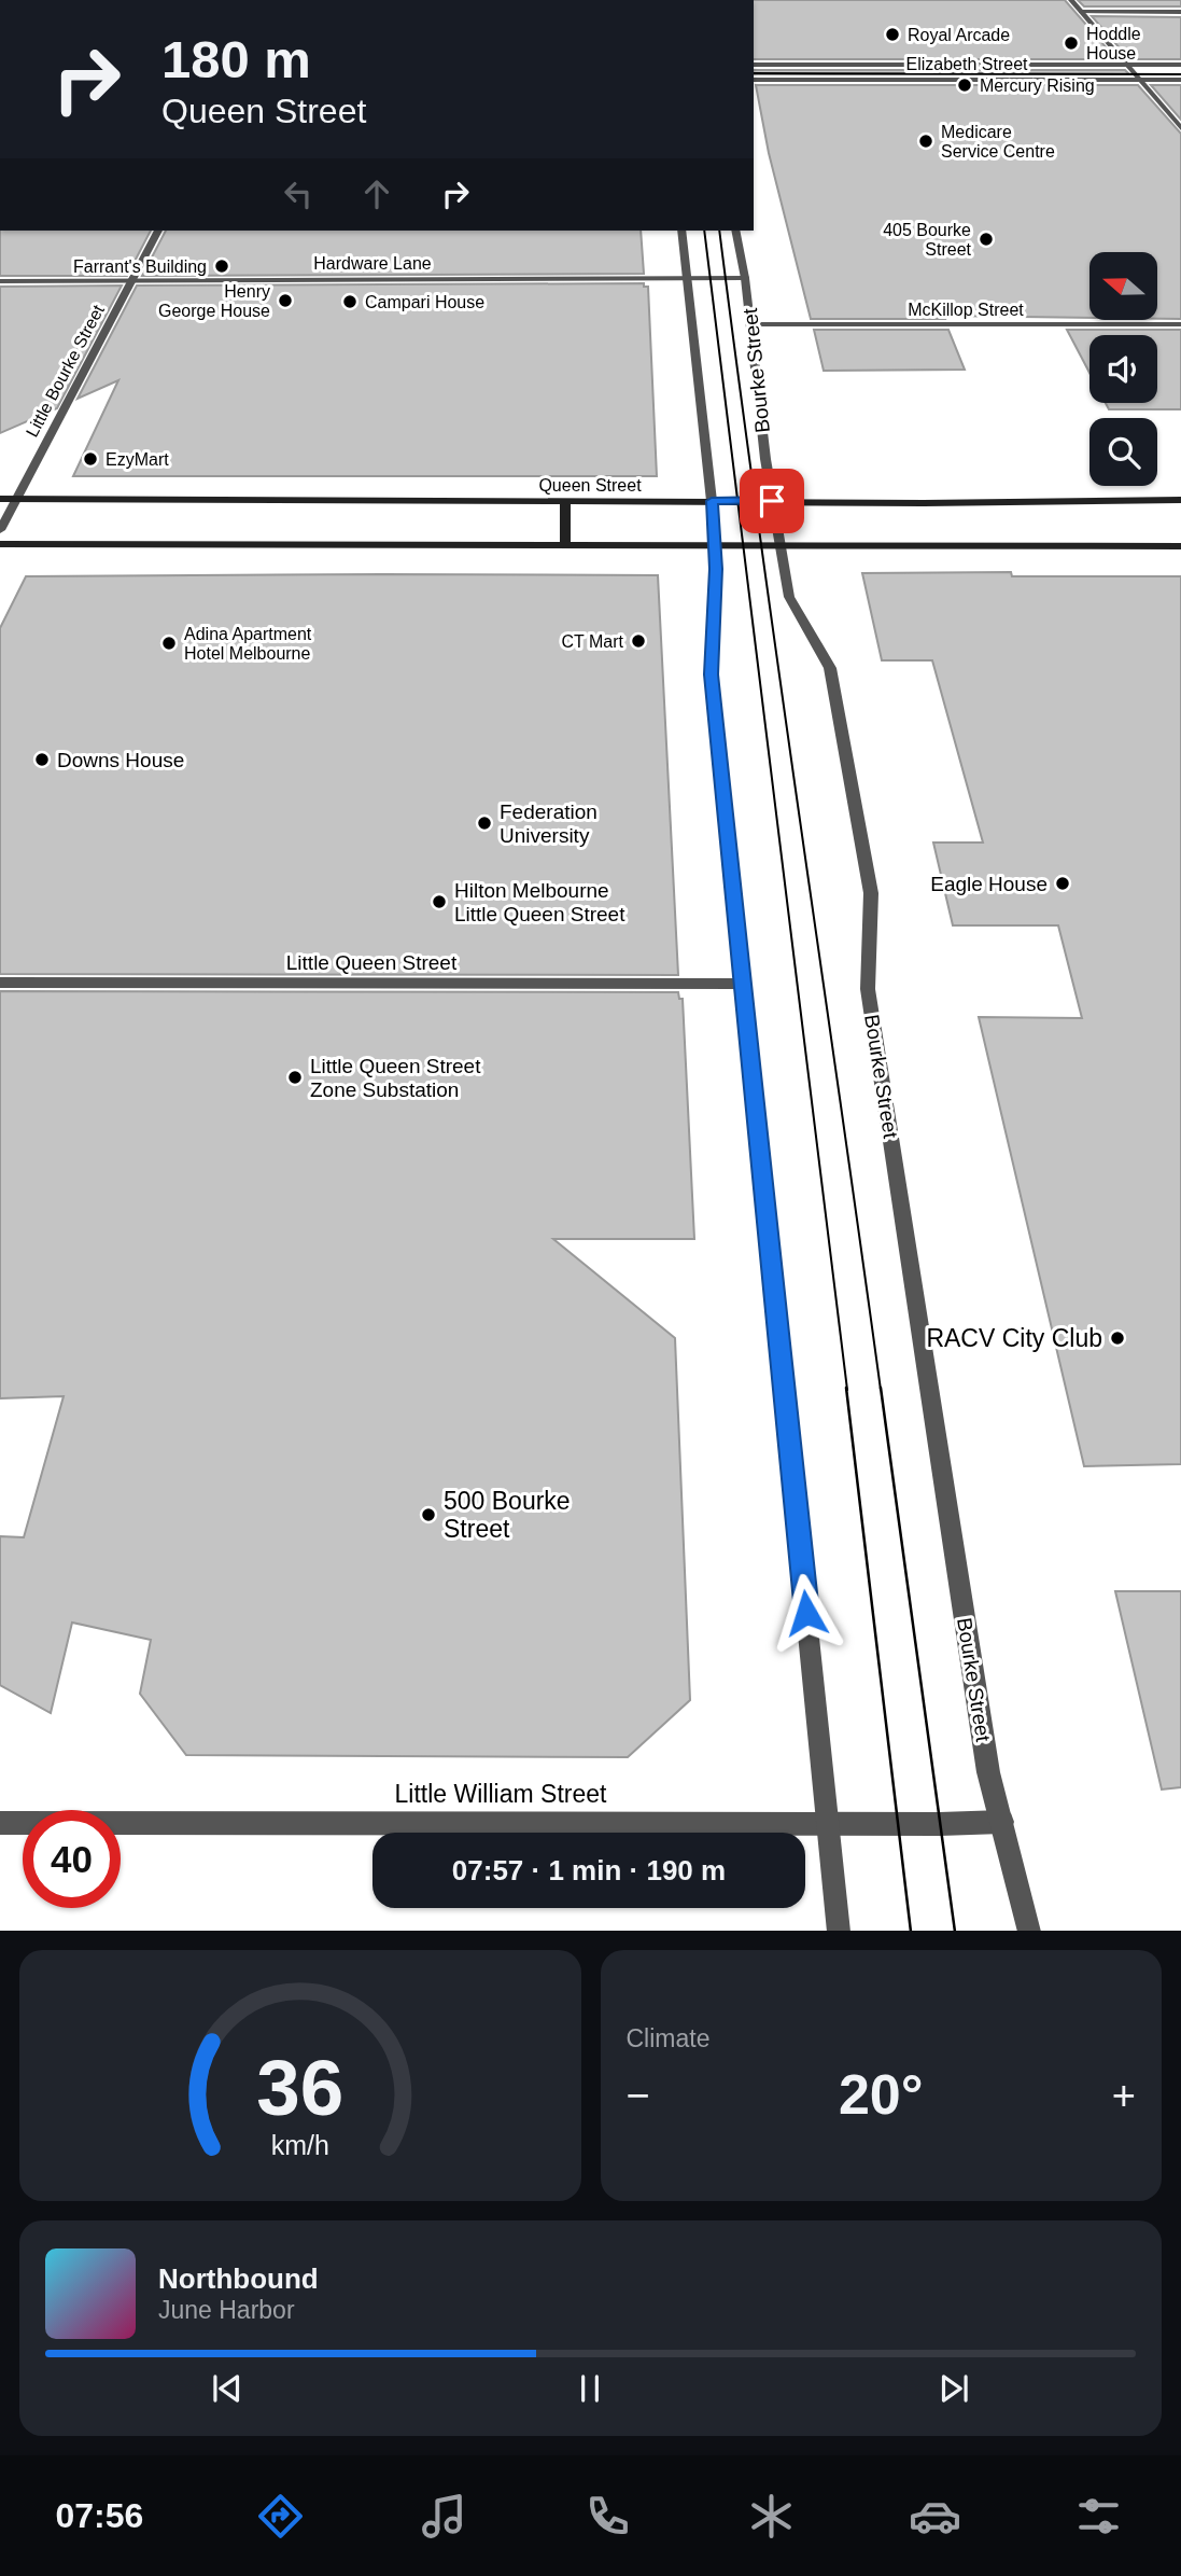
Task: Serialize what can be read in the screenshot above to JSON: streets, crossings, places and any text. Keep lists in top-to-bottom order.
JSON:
{
  "streets": {
    "main road": ["Queen Street"],
    "street": [
      "Elizabeth Street",
      "Hardware Lane",
      "McKillop Street",
      "Little Bourke Street",
      "Bourke Street",
      "Little Queen Street",
      "Little William Street"
    ]
  },
  "crossings": [
    ["Hardware Lane", "Little Bourke Street"],
    ["Hardware Lane", "Bourke Street"],
    ["McKillop Street", "Bourke Street"],
    ["Little Bourke Street", "Queen Street"],
    ["Bourke Street", "Queen Street"],
    ["Bourke Street", "Little William Street"]
  ],
  "places": [
    "Royal Arcade",
    "Hoddle House",
    "Mercury Rising",
    "Medicare Service Centre",
    "405 Bourke Street",
    "Farrant's Building",
    "Henry George House",
    "Campari House",
    "EzyMart",
    "CT Mart",
    "Adina Apartment Hotel Melbourne",
    "Downs House",
    "Federation University",
    "Eagle House",
    "Hilton Melbourne Little Queen Street",
    "Little Queen Street Zone Substation",
    "RACV City Club",
    "500 Bourke Street"
  ],
  "north": "left",
  "page": {
    "turn": ["180 m", "Queen Street"],
    "limit": "40",
    "trip": "07:57 · 1 min · 190 m",
    "tile": "Climate",
    "heat": ["−", "20°", "+"],
    "song": ["Northbound", "June Harbor"],
    "tabs": "07:56",
    "gauge": ["36", "km/h"]
  }
}
